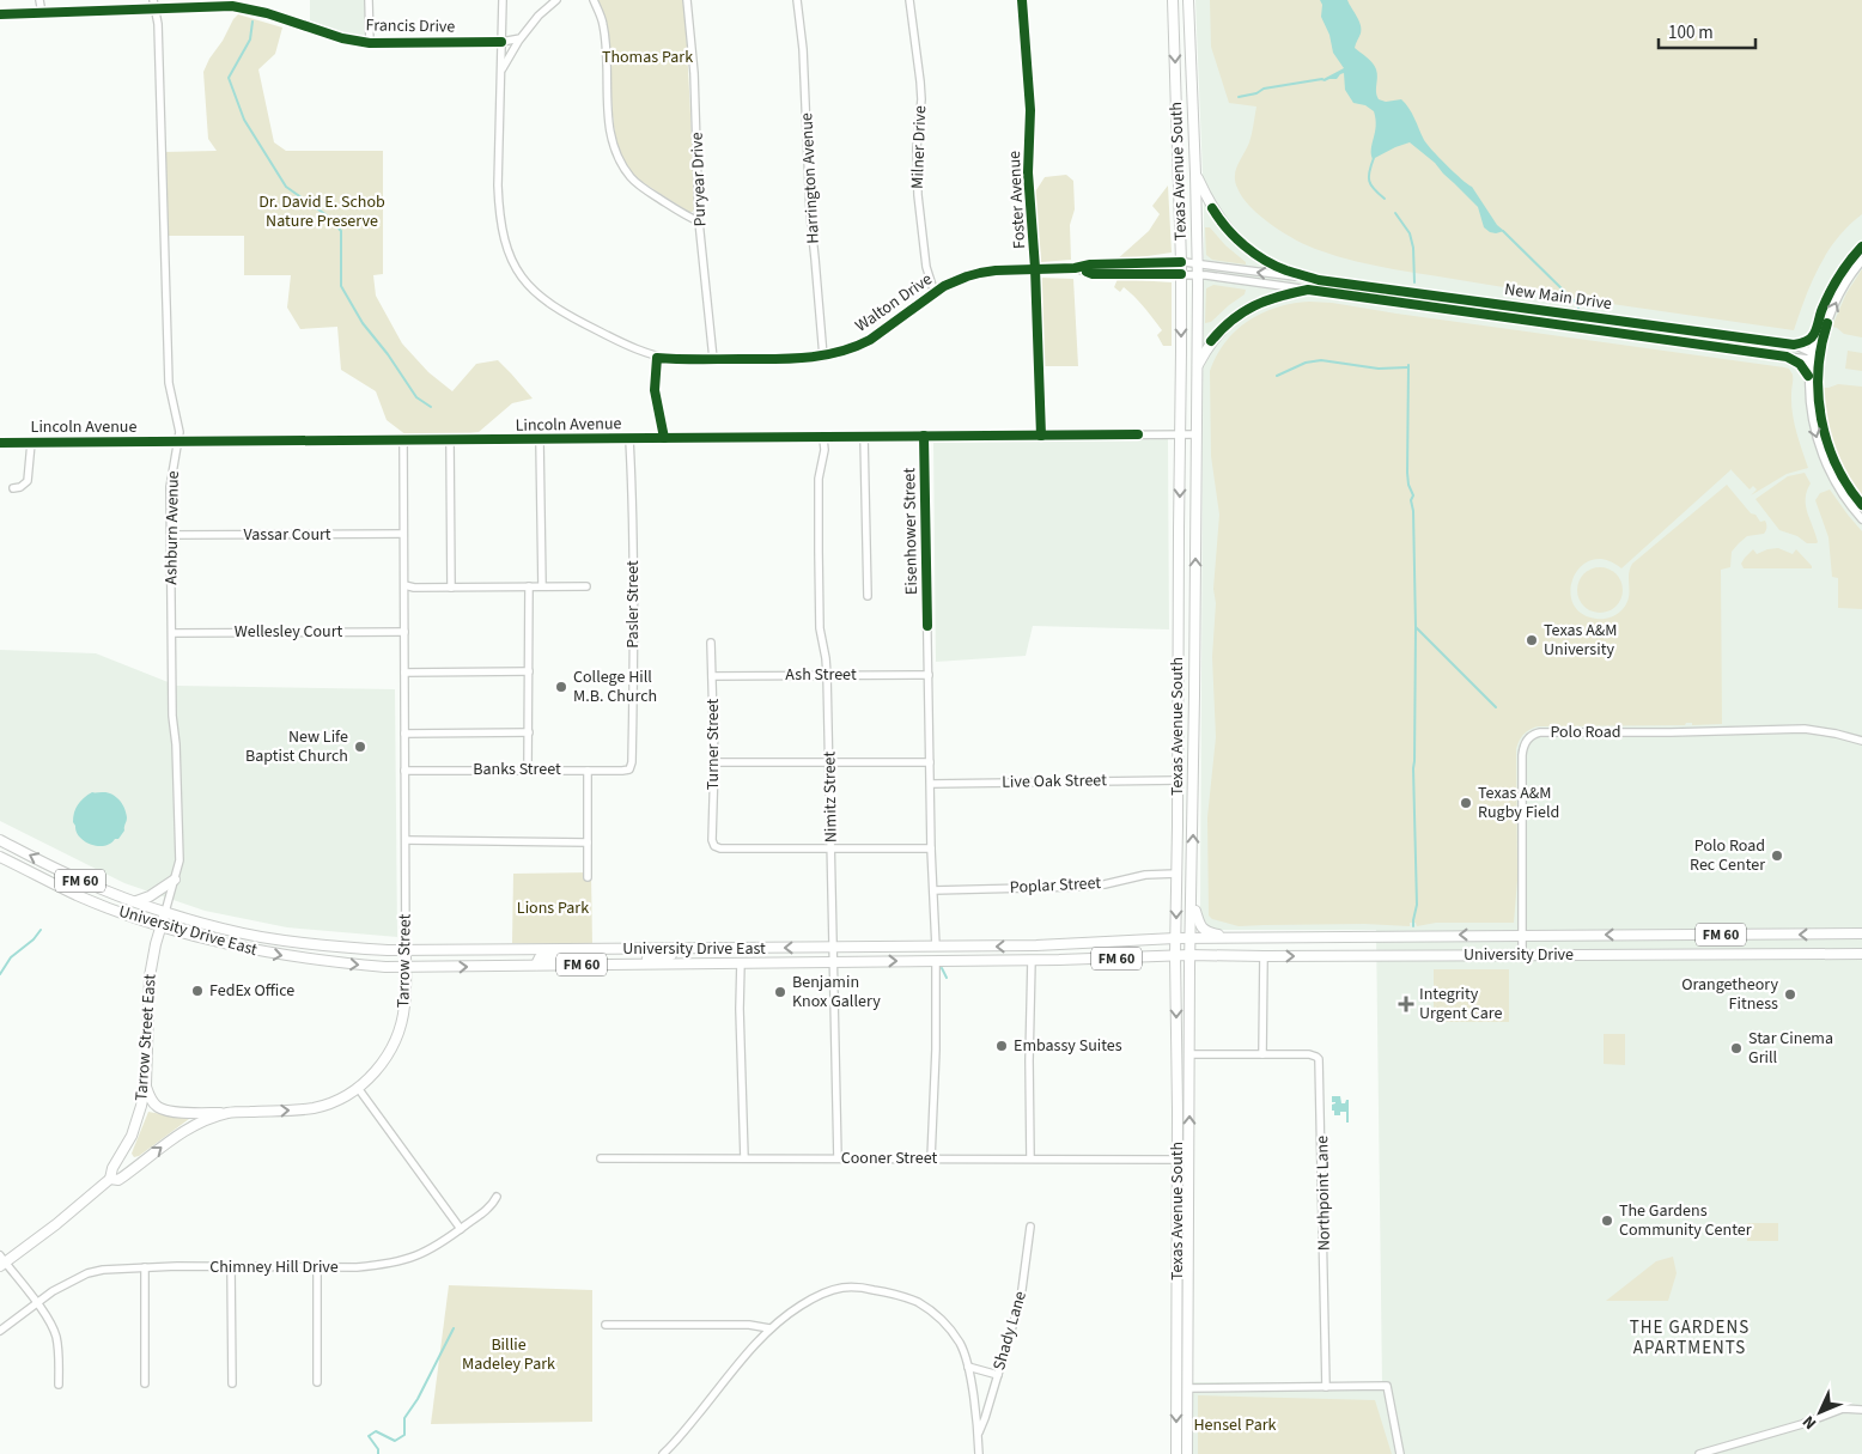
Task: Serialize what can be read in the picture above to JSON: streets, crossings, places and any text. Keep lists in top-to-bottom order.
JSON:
{
  "streets": {
    "main road": [
      "Texas Avenue South",
      "FM 60",
      "University Drive East",
      "University Drive",
      "Tarrow Street",
      "Tarrow Street East"
    ],
    "street": [
      "Francis Drive",
      "Milner Drive",
      "Harrington Avenue",
      "Puryear Drive",
      "Foster Avenue",
      "New Main Drive",
      "Walton Drive",
      "Lincoln Avenue",
      "Ashburn Avenue",
      "Eisenhower Street",
      "Vassar Court",
      "Pasler Street",
      "Wellesley Court",
      "Ash Street",
      "Polo Road",
      "Turner Street",
      "Banks Street",
      "Live Oak Street",
      "Nimitz Street",
      "Poplar Street",
      "Cooner Street",
      "Northpoint Lane",
      "Chimney Hill Drive",
      "Shady Lane"
    ]
  },
  "crossings": [
    ["Francis Drive", "Walton Drive"],
    ["Francis Drive", "Ashburn Avenue"],
    ["Milner Drive", "Walton Drive"],
    ["Texas Avenue South", "New Main Drive"],
    ["Texas Avenue South", "Walton Drive"],
    ["Texas Avenue South", "Lincoln Avenue"],
    ["Texas Avenue South", "Live Oak Street"],
    ["Texas Avenue South", "Poplar Street"],
    ["Texas Avenue South", "University Drive East"],
    ["Texas Avenue South", "University Drive"],
    ["Texas Avenue South", "Cooner Street"],
    ["Harrington Avenue", "Walton Drive"],
    ["Puryear Drive", "Walton Drive"],
    ["Foster Avenue", "Walton Drive"],
    ["Foster Avenue", "Lincoln Avenue"],
    ["New Main Drive", "Walton Drive"],
    ["Lincoln Avenue", "Ashburn Avenue"],
    ["Lincoln Avenue", "Eisenhower Street"],
    ["Lincoln Avenue", "Pasler Street"],
    ["Lincoln Avenue", "Nimitz Street"],
    ["Lincoln Avenue", "Tarrow Street"],
    ["Ashburn Avenue", "Vassar Court"],
    ["Ashburn Avenue", "Wellesley Court"],
    ["Ashburn Avenue", "University Drive East"],
    ["Ashburn Avenue", "Tarrow Street East"],
    ["Eisenhower Street", "Ash Street"],
    ["Eisenhower Street", "Live Oak Street"],
    ["Eisenhower Street", "Poplar Street"],
    ["Eisenhower Street", "University Drive East"],
    ["Vassar Court", "Tarrow Street"],
    ["Pasler Street", "Banks Street"],
    ["Wellesley Court", "Tarrow Street"],
    ["Ash Street", "Turner Street"],
    ["Ash Street", "Nimitz Street"],
    ["Polo Road", "University Drive"],
    ["Turner Street", "Nimitz Street"],
    ["Banks Street", "Tarrow Street"],
    ["Nimitz Street", "University Drive East"],
    ["Nimitz Street", "Cooner Street"],
    ["University Drive East", "University Drive"],
    ["University Drive East", "Tarrow Street"],
    ["University Drive East", "Tarrow Street East"],
    ["Tarrow Street", "Tarrow Street East"]
  ],
  "districts": ["THE GARDENS APARTMENTS"],
  "parks": [
    "Thomas Park",
    "Dr. David E. Schob Nature Preserve",
    "Lions Park",
    "Billie Madeley Park",
    "Hensel Park"
  ],
  "places": {
    "other": [
      "Texas A&M University",
      "College Hill M.B. Church",
      "New Life Baptist Church",
      "Texas A&M Rugby Field",
      "Polo Road Rec Center",
      "FedEx Office",
      "Benjamin Knox Gallery",
      "Orangetheory Fitness",
      "Embassy Suites",
      "Star Cinema Grill",
      "The Gardens Community Center"
    ],
    "health": ["Integrity Urgent Care"]
  },
  "scale_bar": "100 m",
  "north": "bottom left"
}
